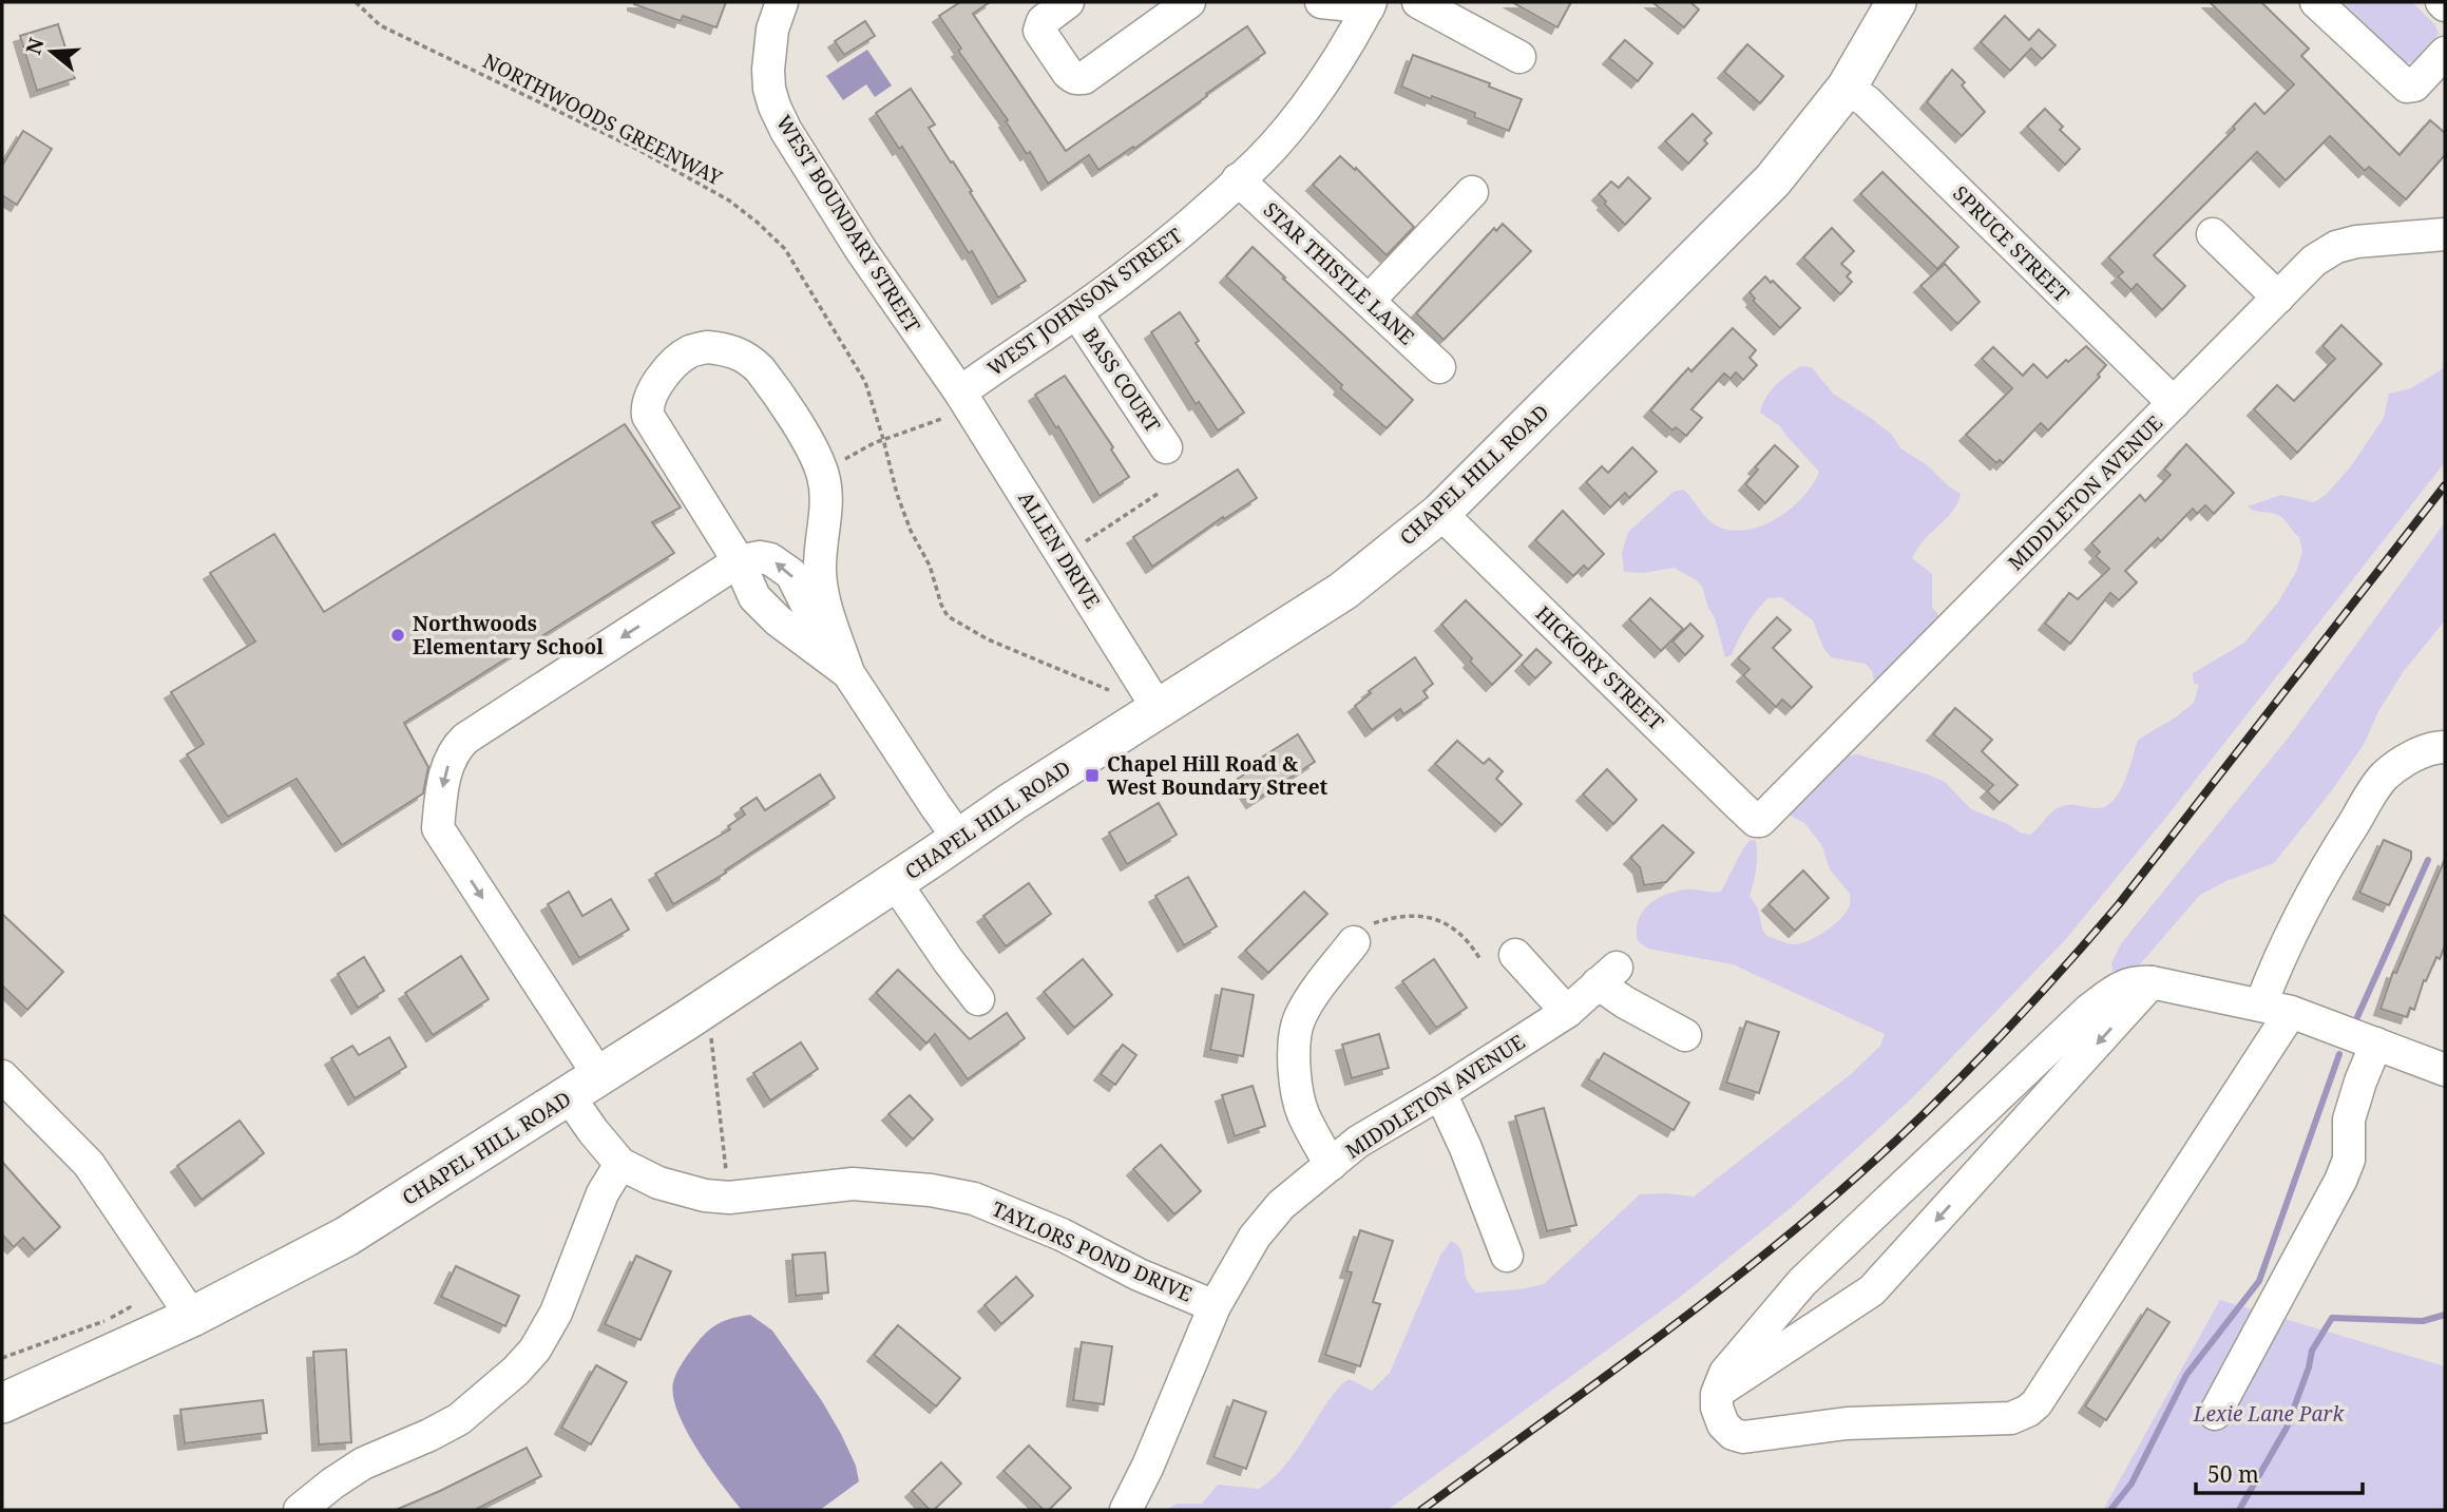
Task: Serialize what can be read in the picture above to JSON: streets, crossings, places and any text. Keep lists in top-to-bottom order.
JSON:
{
  "streets": {
    "main road": ["CHAPEL HILL ROAD"],
    "street": [
      "WEST BOUNDARY STREET",
      "SPRUCE STREET",
      "STAR THISTLE LANE",
      "WEST JOHNSON STREET",
      "BASS COURT",
      "MIDDLETON AVENUE",
      "ALLEN DRIVE",
      "HICKORY STREET",
      "TAYLORS POND DRIVE"
    ],
    "path": ["NORTHWOODS GREENWAY"]
  },
  "crossings": [
    ["WEST BOUNDARY STREET", "WEST JOHNSON STREET"],
    ["WEST BOUNDARY STREET", "ALLEN DRIVE"],
    ["SPRUCE STREET", "CHAPEL HILL ROAD"],
    ["SPRUCE STREET", "MIDDLETON AVENUE"],
    ["STAR THISTLE LANE", "WEST JOHNSON STREET"],
    ["WEST JOHNSON STREET", "BASS COURT"],
    ["WEST JOHNSON STREET", "ALLEN DRIVE"],
    ["CHAPEL HILL ROAD", "ALLEN DRIVE"],
    ["CHAPEL HILL ROAD", "HICKORY STREET"],
    ["CHAPEL HILL ROAD", "TAYLORS POND DRIVE"],
    ["MIDDLETON AVENUE", "HICKORY STREET"],
    ["MIDDLETON AVENUE", "TAYLORS POND DRIVE"]
  ],
  "parks": ["Lexie Lane Park"],
  "places": {
    "other": ["Northwoods Elementary School"],
    "transit": ["Chapel Hill Road & West Boundary Street"]
  },
  "scale_bar": "50 m",
  "north": "left"
}
